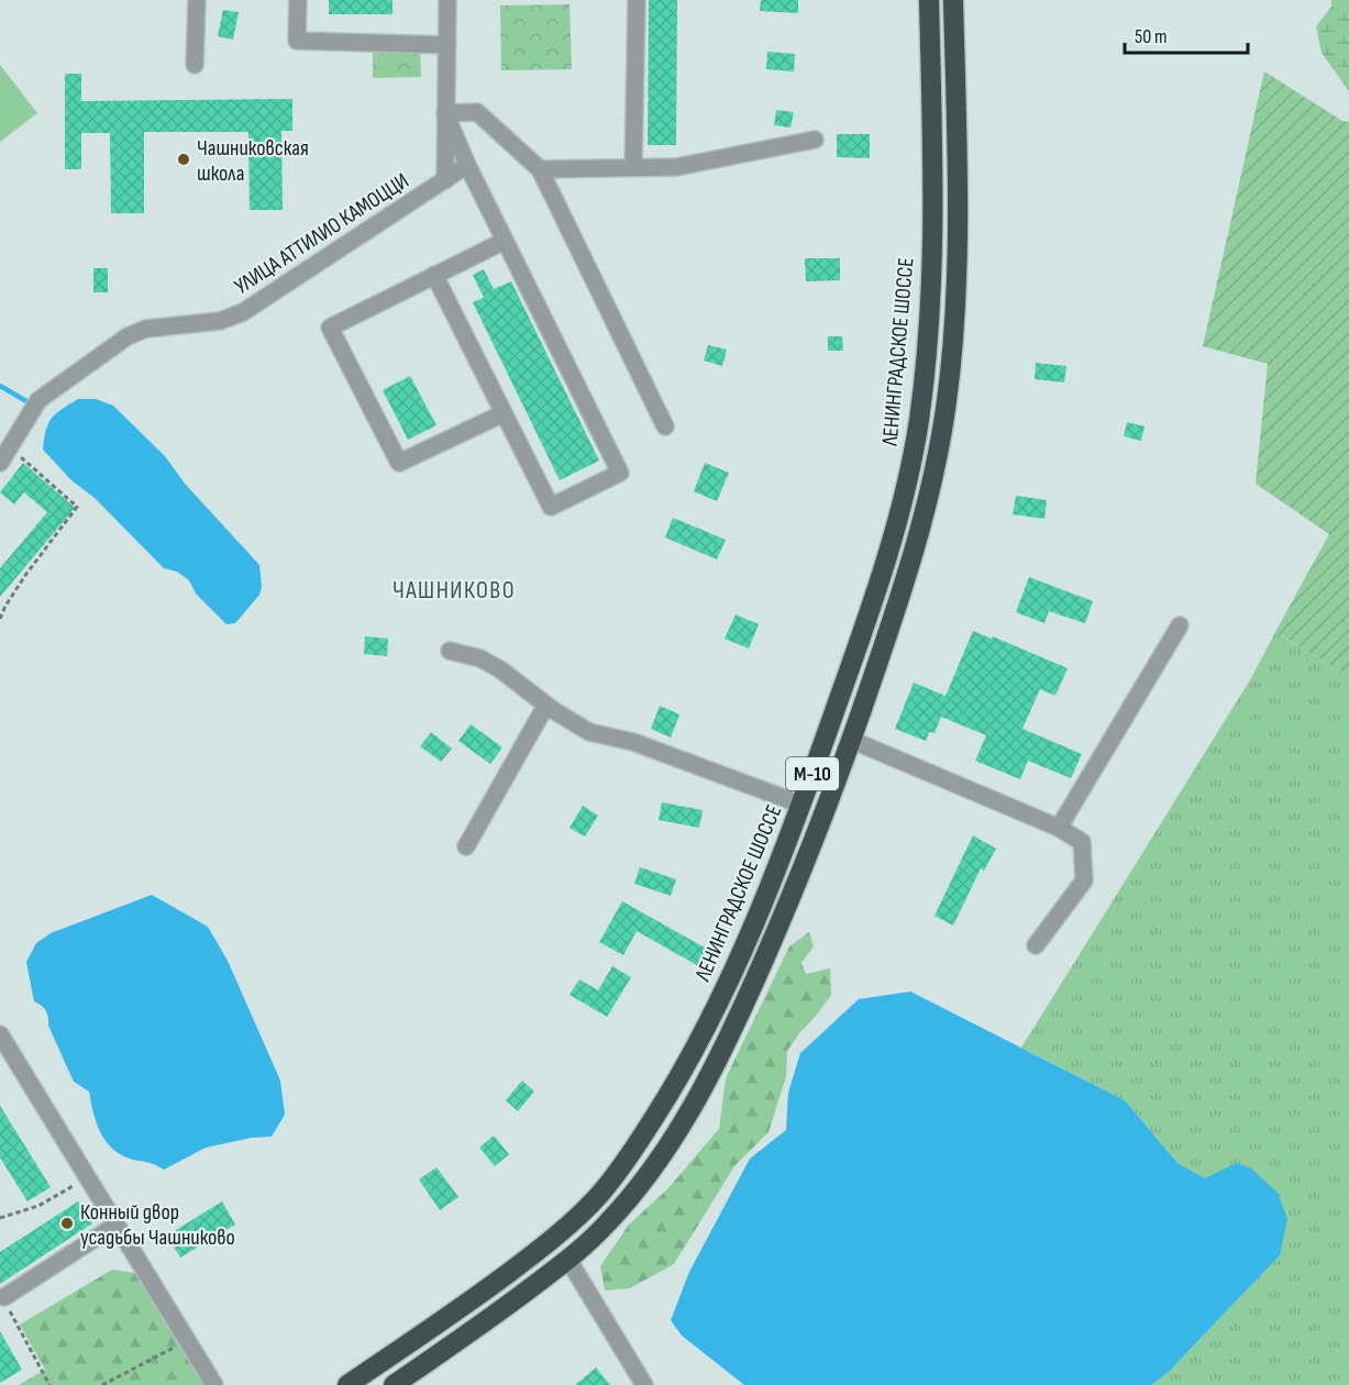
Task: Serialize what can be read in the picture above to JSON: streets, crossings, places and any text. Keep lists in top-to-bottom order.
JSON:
{
  "streets": {
    "highway": ["ЛЕНИНГРАДСКОЕ ШОССЕ", "М-10"],
    "street": ["УЛИЦА АТТИЛИО КАМОЦЦИ"]
  },
  "districts": ["ЧАШНИКОВО"],
  "places": ["Чашниковская школа", "Конный двор усадьбы Чашниково"],
  "scale_bar": "50 m"
}
